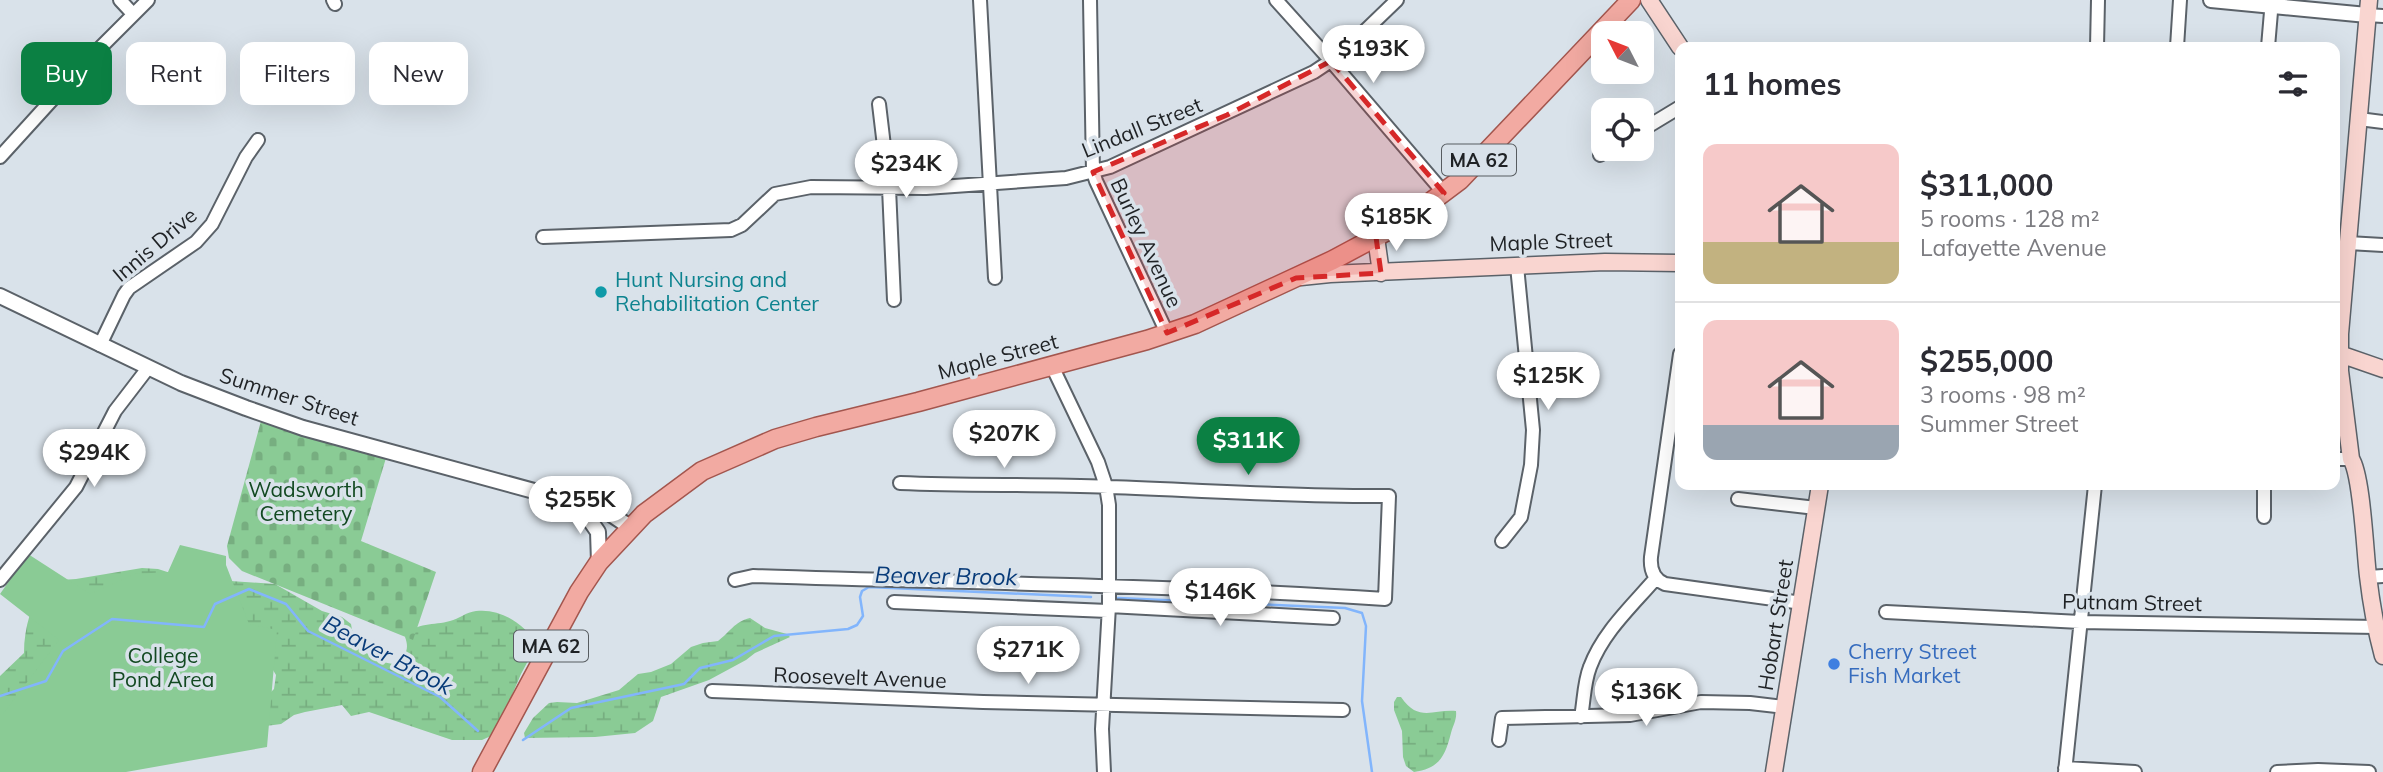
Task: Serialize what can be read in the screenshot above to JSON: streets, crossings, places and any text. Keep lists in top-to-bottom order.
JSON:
{
  "streets": {
    "main road": ["MA 62", "Maple Street", "Hobart Street"],
    "street": [
      "Lindall Street",
      "Burley Avenue",
      "Innis Drive",
      "Summer Street",
      "Putnam Street",
      "Roosevelt Avenue"
    ]
  },
  "crossings": [
    ["Lindall Street", "Burley Avenue"],
    ["MA 62", "Maple Street"],
    ["Maple Street", "Burley Avenue"],
    ["Maple Street", "Summer Street"],
    ["Innis Drive", "Summer Street"]
  ],
  "water": ["Beaver Brook"],
  "parks": ["Wadsworth Cemetery", "College Pond Area"],
  "places": ["Hunt Nursing and Rehabilitation Center", "Cherry Street Fish Market"],
  "north": "top left",
  "page": {
    "price": [
      "$193K",
      "$234K",
      "$185K",
      "$125K",
      "$207K",
      "$311K",
      "$294K",
      "$255K",
      "$146K",
      "$271K",
      "$136K"
    ],
    "chip": [
      "Buy",
      "Rent",
      "Filters",
      "New"
    ],
    "heading": "11 homes",
    "list": [
      {
        "name": "$311,000",
        "note": "5 rooms · 128 m² · Lafayette Avenue"
      },
      {
        "name": "$255,000",
        "note": "3 rooms · 98 m² · Summer Street"
      }
    ]
  }
}
